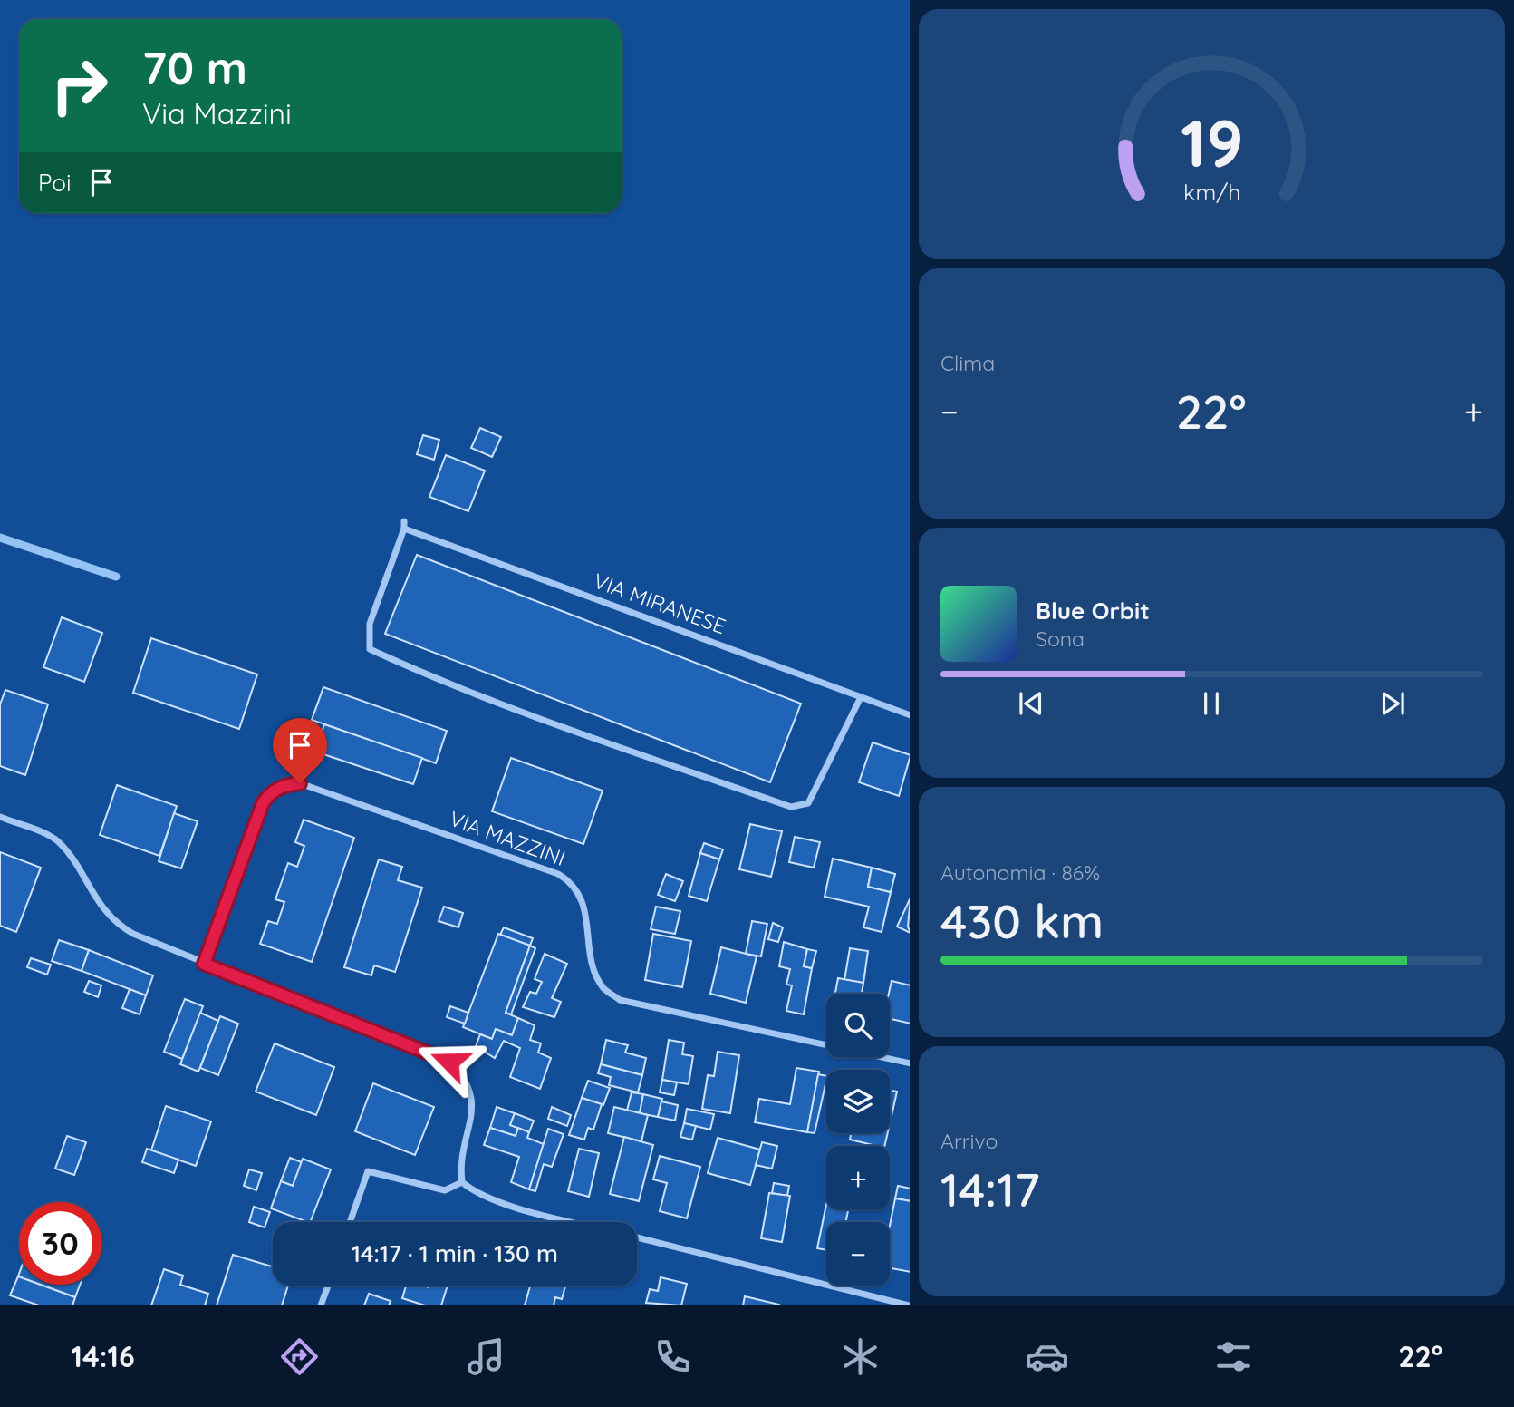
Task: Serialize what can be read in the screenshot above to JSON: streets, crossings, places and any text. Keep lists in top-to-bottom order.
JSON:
{
  "streets": {
    "street": ["VIA MIRANESE", "VIA MAZZINI"]
  },
  "page": {
    "turn": ["70 m", "Via Mazzini"],
    "then": "Poi",
    "tile": [
      "Clima",
      ["Autonomia · 86%", "430 km"],
      ["Arrivo", "14:17"]
    ],
    "heat": ["−", "22°", "+"],
    "song": ["Blue Orbit", "Sona"],
    "map_buttons": ["+", "−"],
    "limit": "30",
    "trip": "14:17 · 1 min · 130 m",
    "tabs": ["14:16", "22°"],
    "gauge": ["19", "km/h"]
  }
}
